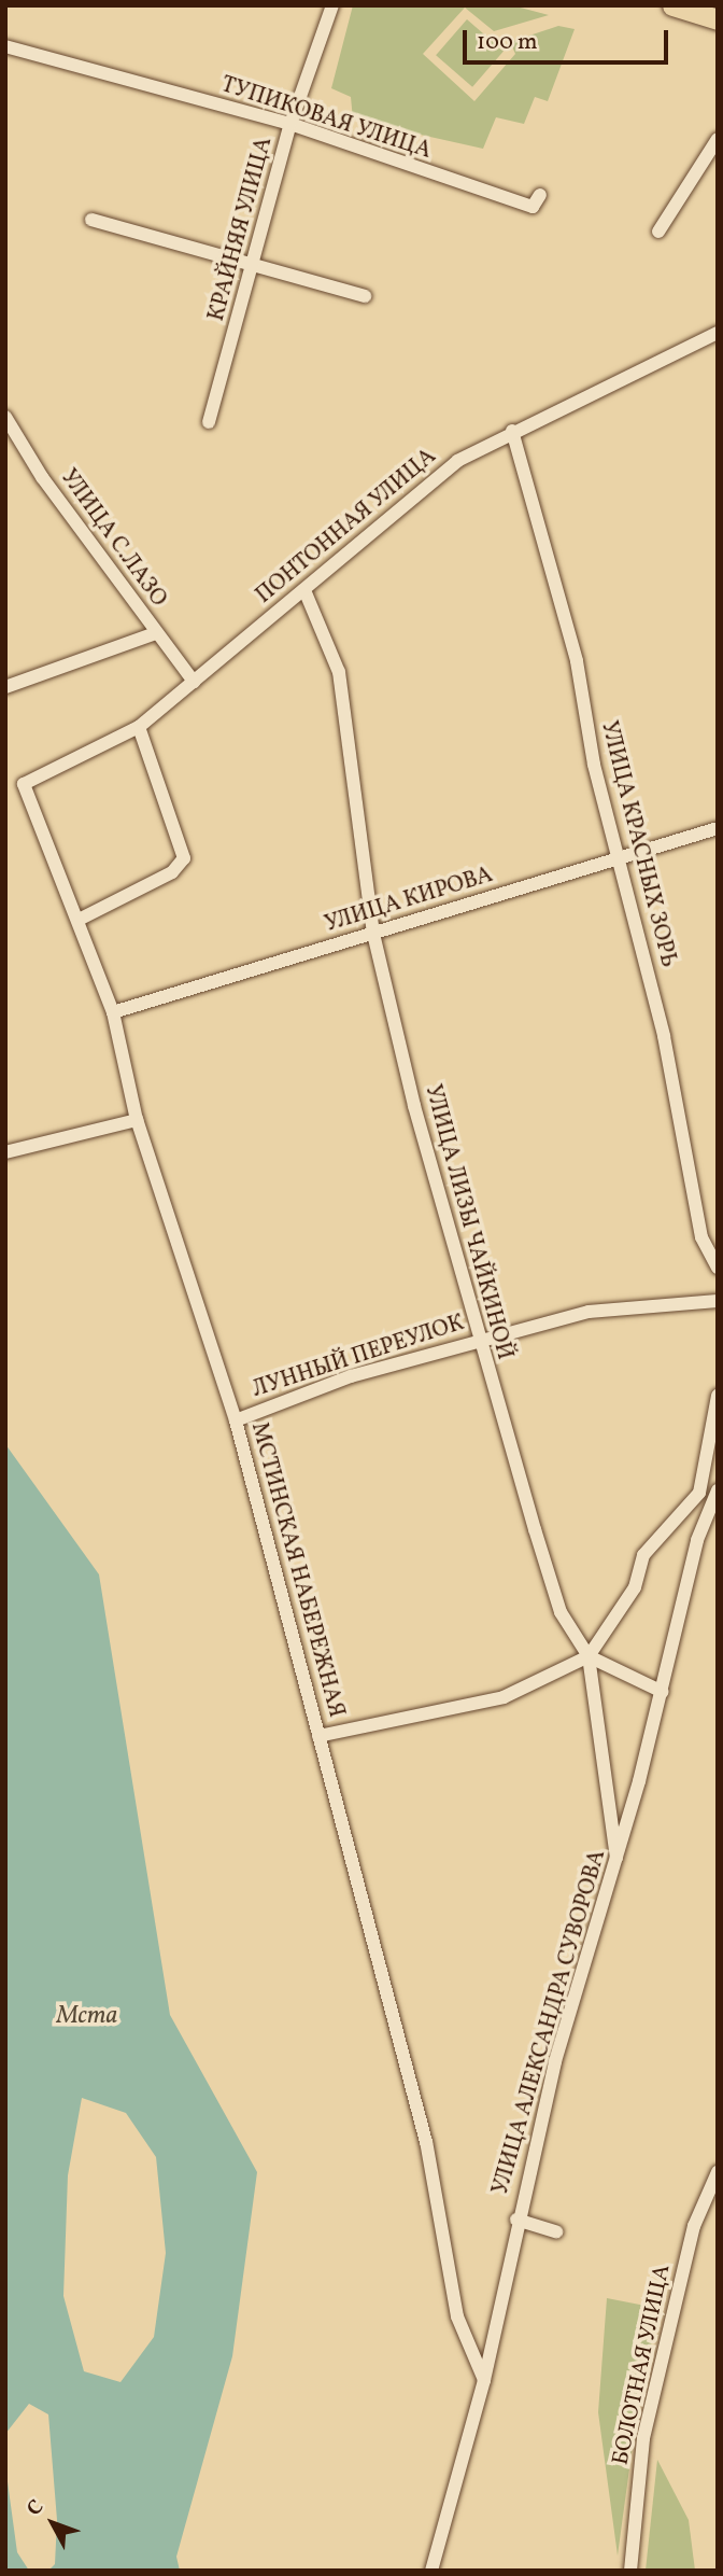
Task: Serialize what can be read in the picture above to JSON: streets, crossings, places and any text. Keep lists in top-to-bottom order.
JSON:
{
  "streets": {
    "street": [
      "ТУПИКОВАЯ УЛИЦА",
      "КРАЙНЯЯ УЛИЦА",
      "ПОНТОННАЯ УЛИЦА",
      "УЛИЦА С.ЛАЗО",
      "УЛИЦА КРАСНЫХ ЗОРЬ",
      "УЛИЦА КИРОВА",
      "УЛИЦА ЛИЗЫ ЧАЙКИНОЙ",
      "ЛУННЫЙ ПЕРЕУЛОК",
      "МСТИНСКАЯ НАБЕРЕЖНАЯ",
      "УЛИЦА АЛЕКСАНДРА СУВОРОВА",
      "БОЛОТНАЯ УЛИЦА"
    ]
  },
  "crossings": [
    ["ТУПИКОВАЯ УЛИЦА", "КРАЙНЯЯ УЛИЦА"],
    ["ПОНТОННАЯ УЛИЦА", "УЛИЦА С.ЛАЗО"],
    ["ПОНТОННАЯ УЛИЦА", "УЛИЦА КРАСНЫХ ЗОРЬ"],
    ["ПОНТОННАЯ УЛИЦА", "УЛИЦА ЛИЗЫ ЧАЙКИНОЙ"],
    ["ПОНТОННАЯ УЛИЦА", "МСТИНСКАЯ НАБЕРЕЖНАЯ"],
    ["УЛИЦА КРАСНЫХ ЗОРЬ", "УЛИЦА КИРОВА"],
    ["УЛИЦА КИРОВА", "УЛИЦА ЛИЗЫ ЧАЙКИНОЙ"],
    ["УЛИЦА КИРОВА", "МСТИНСКАЯ НАБЕРЕЖНАЯ"],
    ["УЛИЦА ЛИЗЫ ЧАЙКИНОЙ", "ЛУННЫЙ ПЕРЕУЛОК"],
    ["УЛИЦА ЛИЗЫ ЧАЙКИНОЙ", "УЛИЦА АЛЕКСАНДРА СУВОРОВА"],
    ["ЛУННЫЙ ПЕРЕУЛОК", "МСТИНСКАЯ НАБЕРЕЖНАЯ"],
    ["МСТИНСКАЯ НАБЕРЕЖНАЯ", "УЛИЦА АЛЕКСАНДРА СУВОРОВА"]
  ],
  "water": ["Мста"],
  "scale_bar": "100 m",
  "north": "top left"
}
